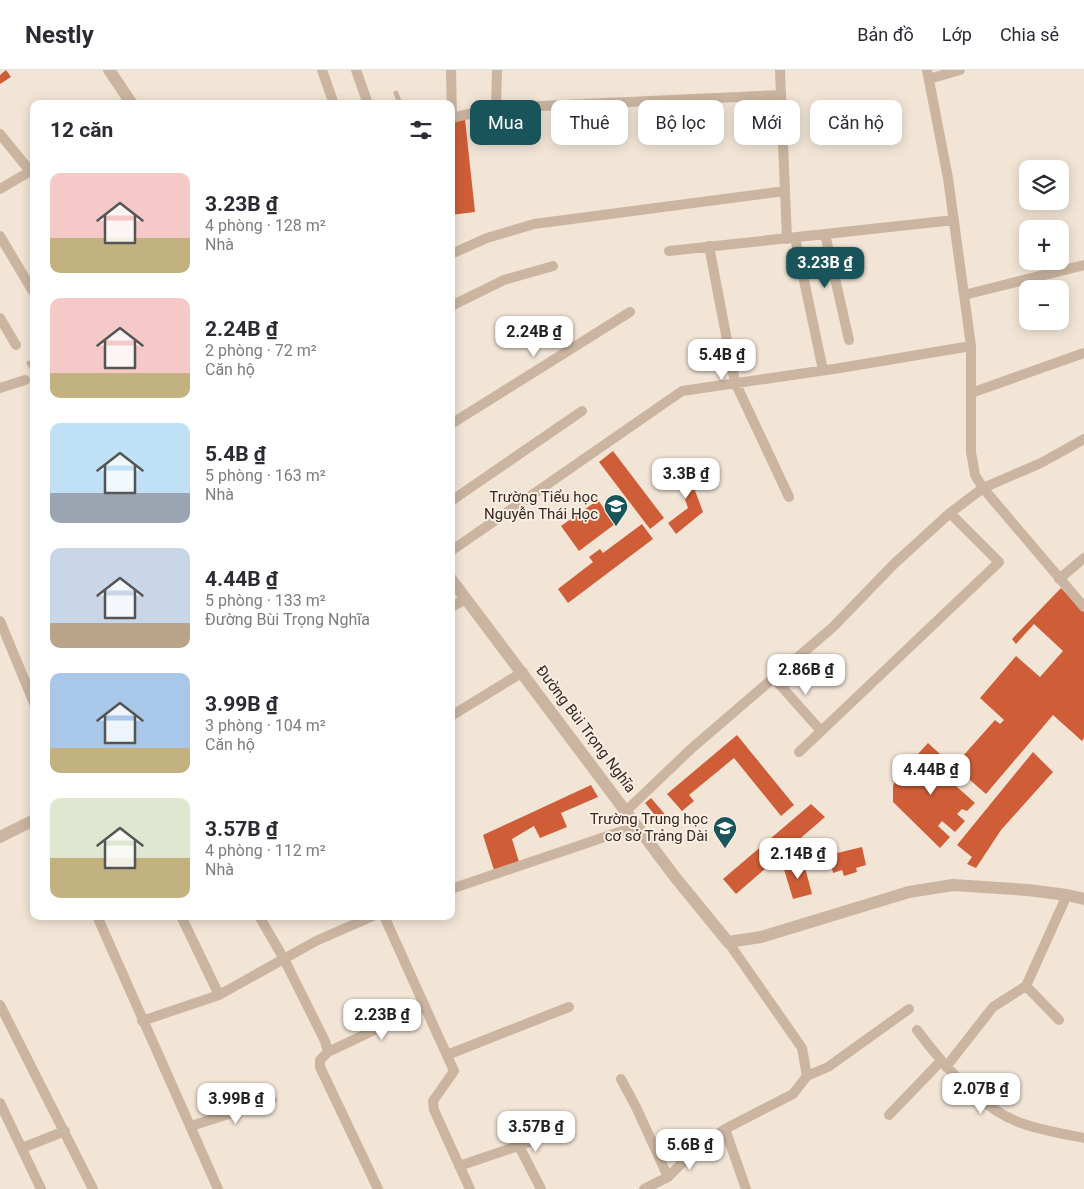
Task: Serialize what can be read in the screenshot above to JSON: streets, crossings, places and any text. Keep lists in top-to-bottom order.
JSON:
{
  "streets": {
    "street": ["Đường Bùi Trọng Nghĩa"]
  },
  "places": {
    "school or university": ["Trường Tiểu học Nguyễn Thái Học", "Trường Trung học cơ sở Trảng Dài"]
  },
  "page": {
    "header": "Nestly",
    "nav": ["Bản đồ", "Lớp", "Chia sẻ"],
    "chip": [
      "Mua",
      "Thuê",
      "Bộ lọc",
      "Mới",
      "Căn hộ"
    ],
    "heading": "12 căn",
    "map_buttons": ["+", "−"],
    "list": [
      {
        "name": "3.23B ₫",
        "note": "4 phòng · 128 m² · Nhà"
      },
      {
        "name": "2.24B ₫",
        "note": "2 phòng · 72 m² · Căn hộ"
      },
      {
        "name": "5.4B ₫",
        "note": "5 phòng · 163 m² · Nhà"
      },
      {
        "name": "4.44B ₫",
        "note": "5 phòng · 133 m² · Đường Bùi Trọng Nghĩa"
      },
      {
        "name": "3.99B ₫",
        "note": "3 phòng · 104 m² · Căn hộ"
      },
      {
        "name": "3.57B ₫",
        "note": "4 phòng · 112 m² · Nhà"
      }
    ],
    "price": [
      "3.23B ₫",
      "2.24B ₫",
      "5.4B ₫",
      "3.3B ₫",
      "2.86B ₫",
      "4.44B ₫",
      "2.14B ₫",
      "2.23B ₫",
      "2.07B ₫",
      "3.99B ₫",
      "3.57B ₫",
      "5.6B ₫"
    ]
  }
}
